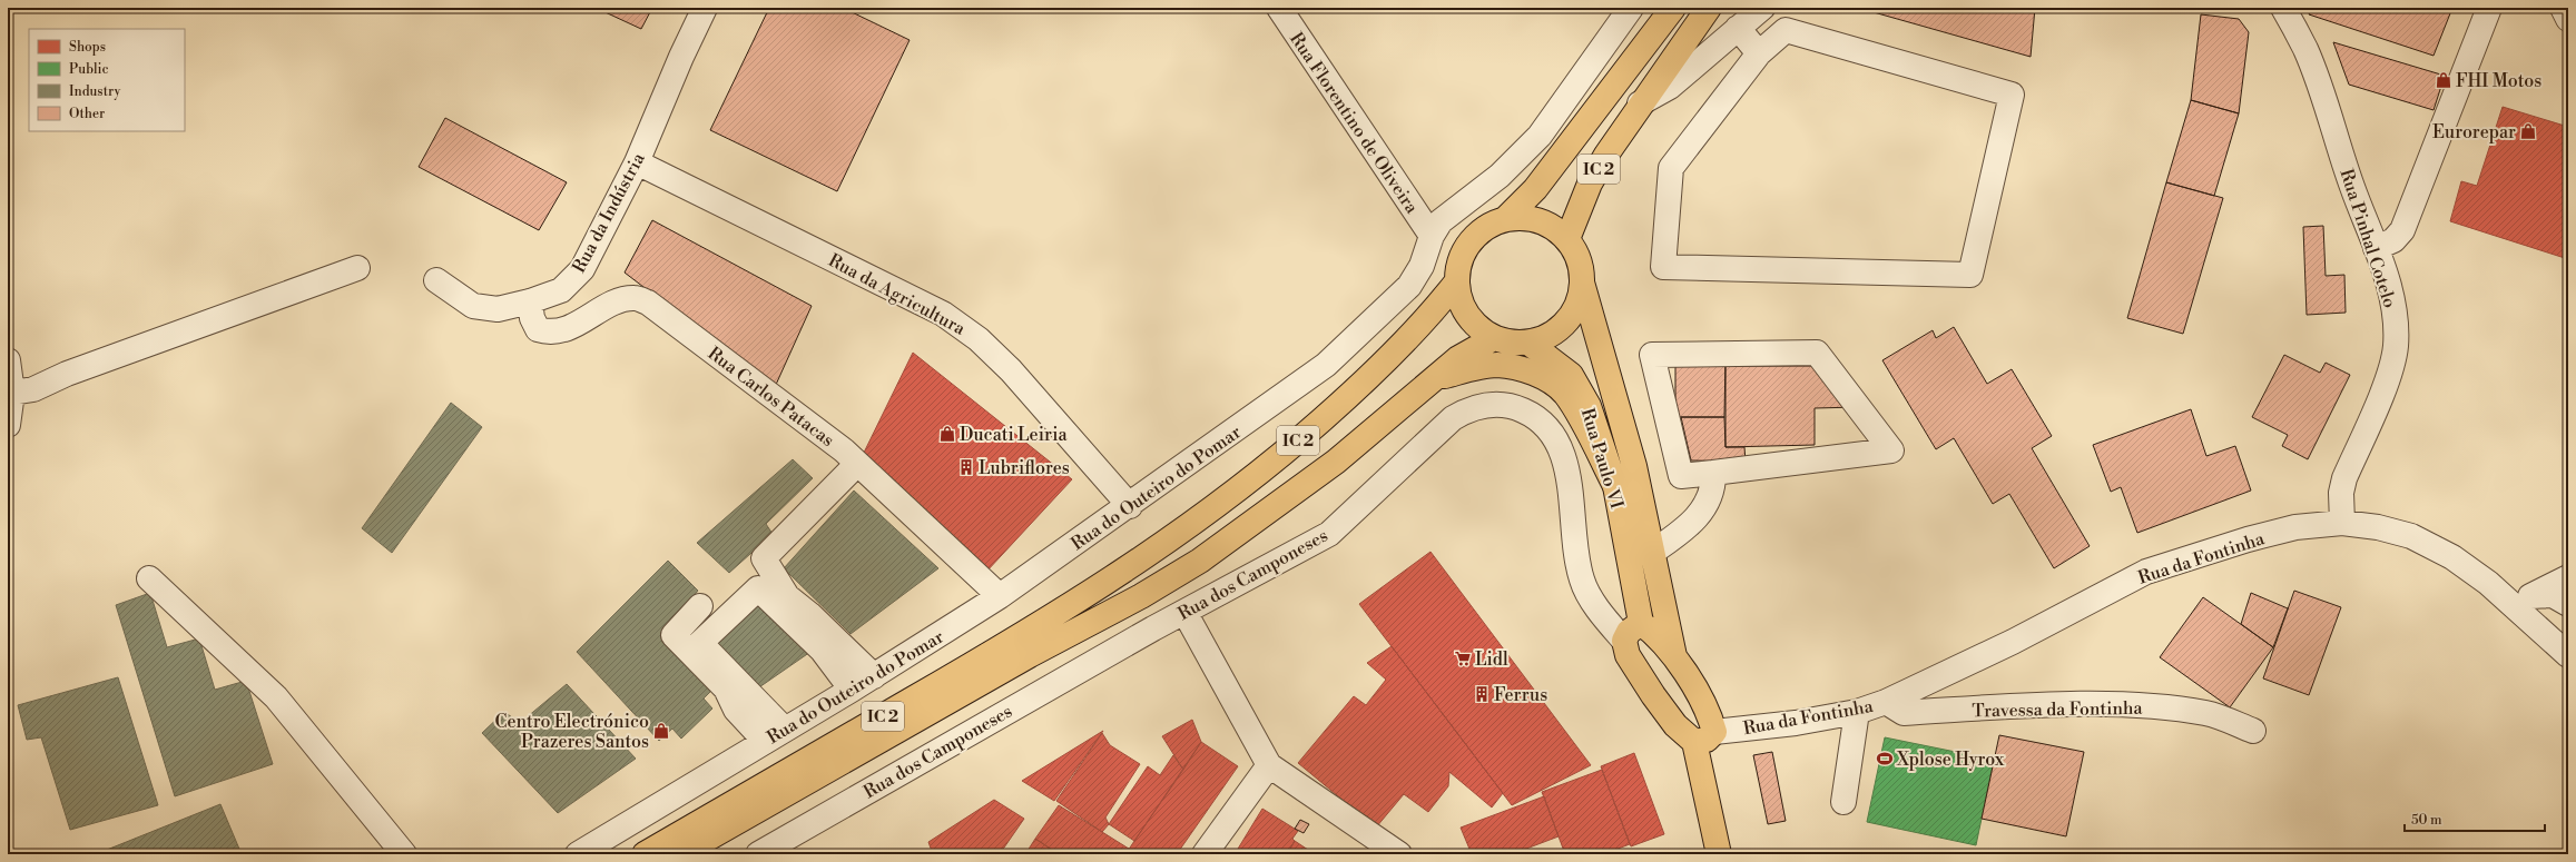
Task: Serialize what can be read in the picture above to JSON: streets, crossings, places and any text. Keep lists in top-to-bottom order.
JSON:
{
  "streets": {
    "main road": ["IC 2", "Rua Paulo VI"],
    "street": [
      "Rua Florentino de Oliveira",
      "Rua da Indústria",
      "Rua Pinhal Cotelo",
      "Rua da Agricultura",
      "Rua Carlos Patacas",
      "Rua do Outeiro do Pomar",
      "Rua da Fontinha",
      "Rua dos Camponeses",
      "Travessa da Fontinha"
    ]
  },
  "crossings": [
    ["Rua Florentino de Oliveira", "Rua do Outeiro do Pomar"],
    ["IC 2", "Rua Paulo VI"],
    ["Rua da Indústria", "Rua da Agricultura"],
    ["Rua da Indústria", "Rua Carlos Patacas"],
    ["Rua Pinhal Cotelo", "Rua da Fontinha"],
    ["Rua da Agricultura", "Rua do Outeiro do Pomar"],
    ["Rua Carlos Patacas", "Rua do Outeiro do Pomar"],
    ["Rua da Fontinha", "Travessa da Fontinha"]
  ],
  "places": {
    "shop": [
      "FHI Motos",
      "Eurorepar",
      "Ducati Leiria",
      "Centro Electrónico Prazeres Santos"
    ],
    "building": ["Lubriflores", "Ferrus"],
    "supermarket": ["Lidl"],
    "sports": ["Xplose Hyrox"]
  },
  "legend": [
    "Shops",
    "Public",
    "Industry",
    "Other"
  ],
  "scale_bar": "50 m"
}
